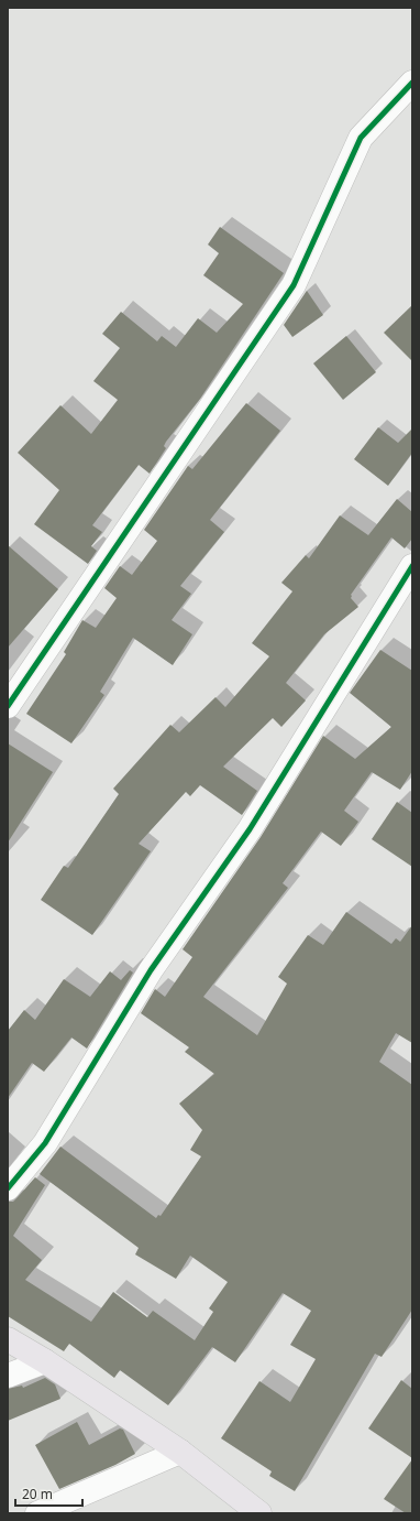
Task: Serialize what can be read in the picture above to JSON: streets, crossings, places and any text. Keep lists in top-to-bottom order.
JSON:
{
  "scale_bar": "20 m"
}
